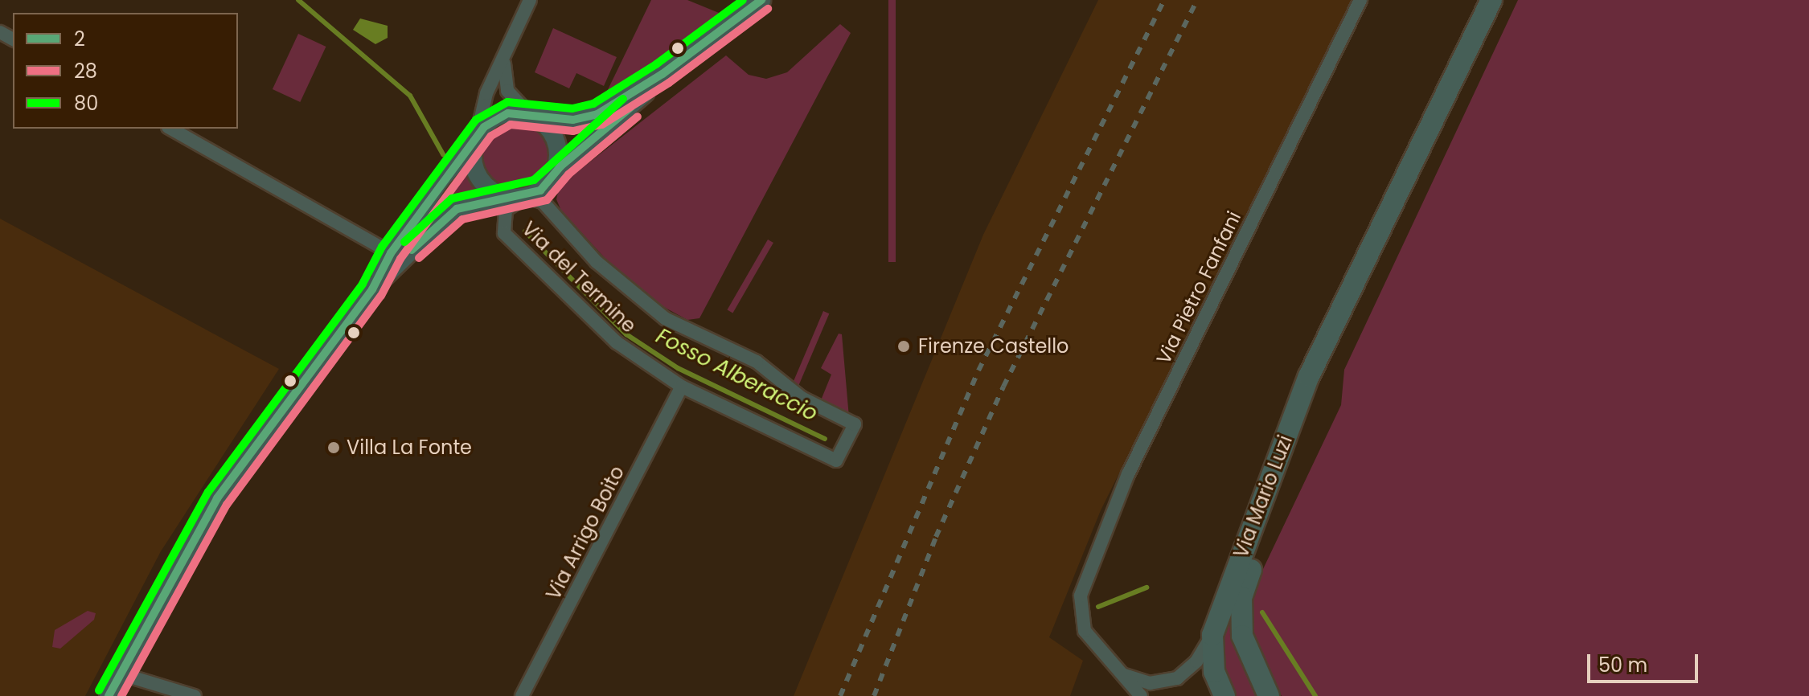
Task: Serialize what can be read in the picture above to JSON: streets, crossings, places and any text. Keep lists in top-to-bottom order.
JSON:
{
  "streets": {
    "main road": ["Via Mario Luzi"],
    "street": ["Via del Termine", "Via Pietro Fanfani", "Via Arrigo Boito"]
  },
  "crossings": [
    ["Via del Termine", "Via Arrigo Boito"]
  ],
  "water": ["Fosso Alberaccio"],
  "places": ["Firenze Castello", "Villa La Fonte"],
  "lines": ["transit line 2", "transit line 80", "transit line 28"],
  "legend": ["2", "28", "80"],
  "scale_bar": "50 m"
}
